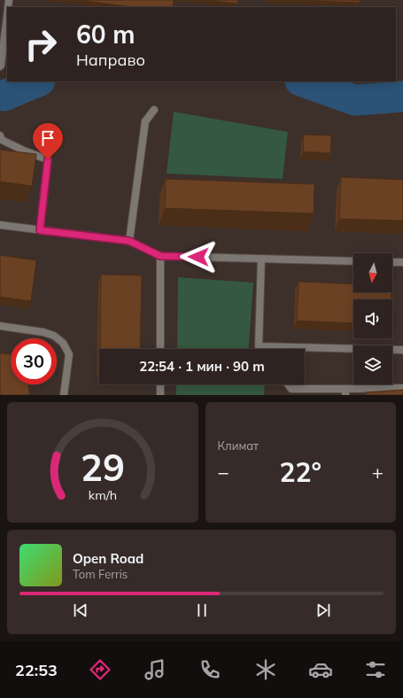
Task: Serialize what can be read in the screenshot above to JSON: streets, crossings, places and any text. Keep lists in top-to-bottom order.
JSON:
{
  "north": "bottom",
  "page": {
    "turn": ["60 m", "Направо"],
    "limit": "30",
    "trip": "22:54 · 1 мин · 90 m",
    "tile": "Климат",
    "heat": ["−", "22°", "+"],
    "song": ["Open Road", "Tom Ferris"],
    "tabs": "22:53",
    "gauge": ["29", "km/h"]
  }
}
